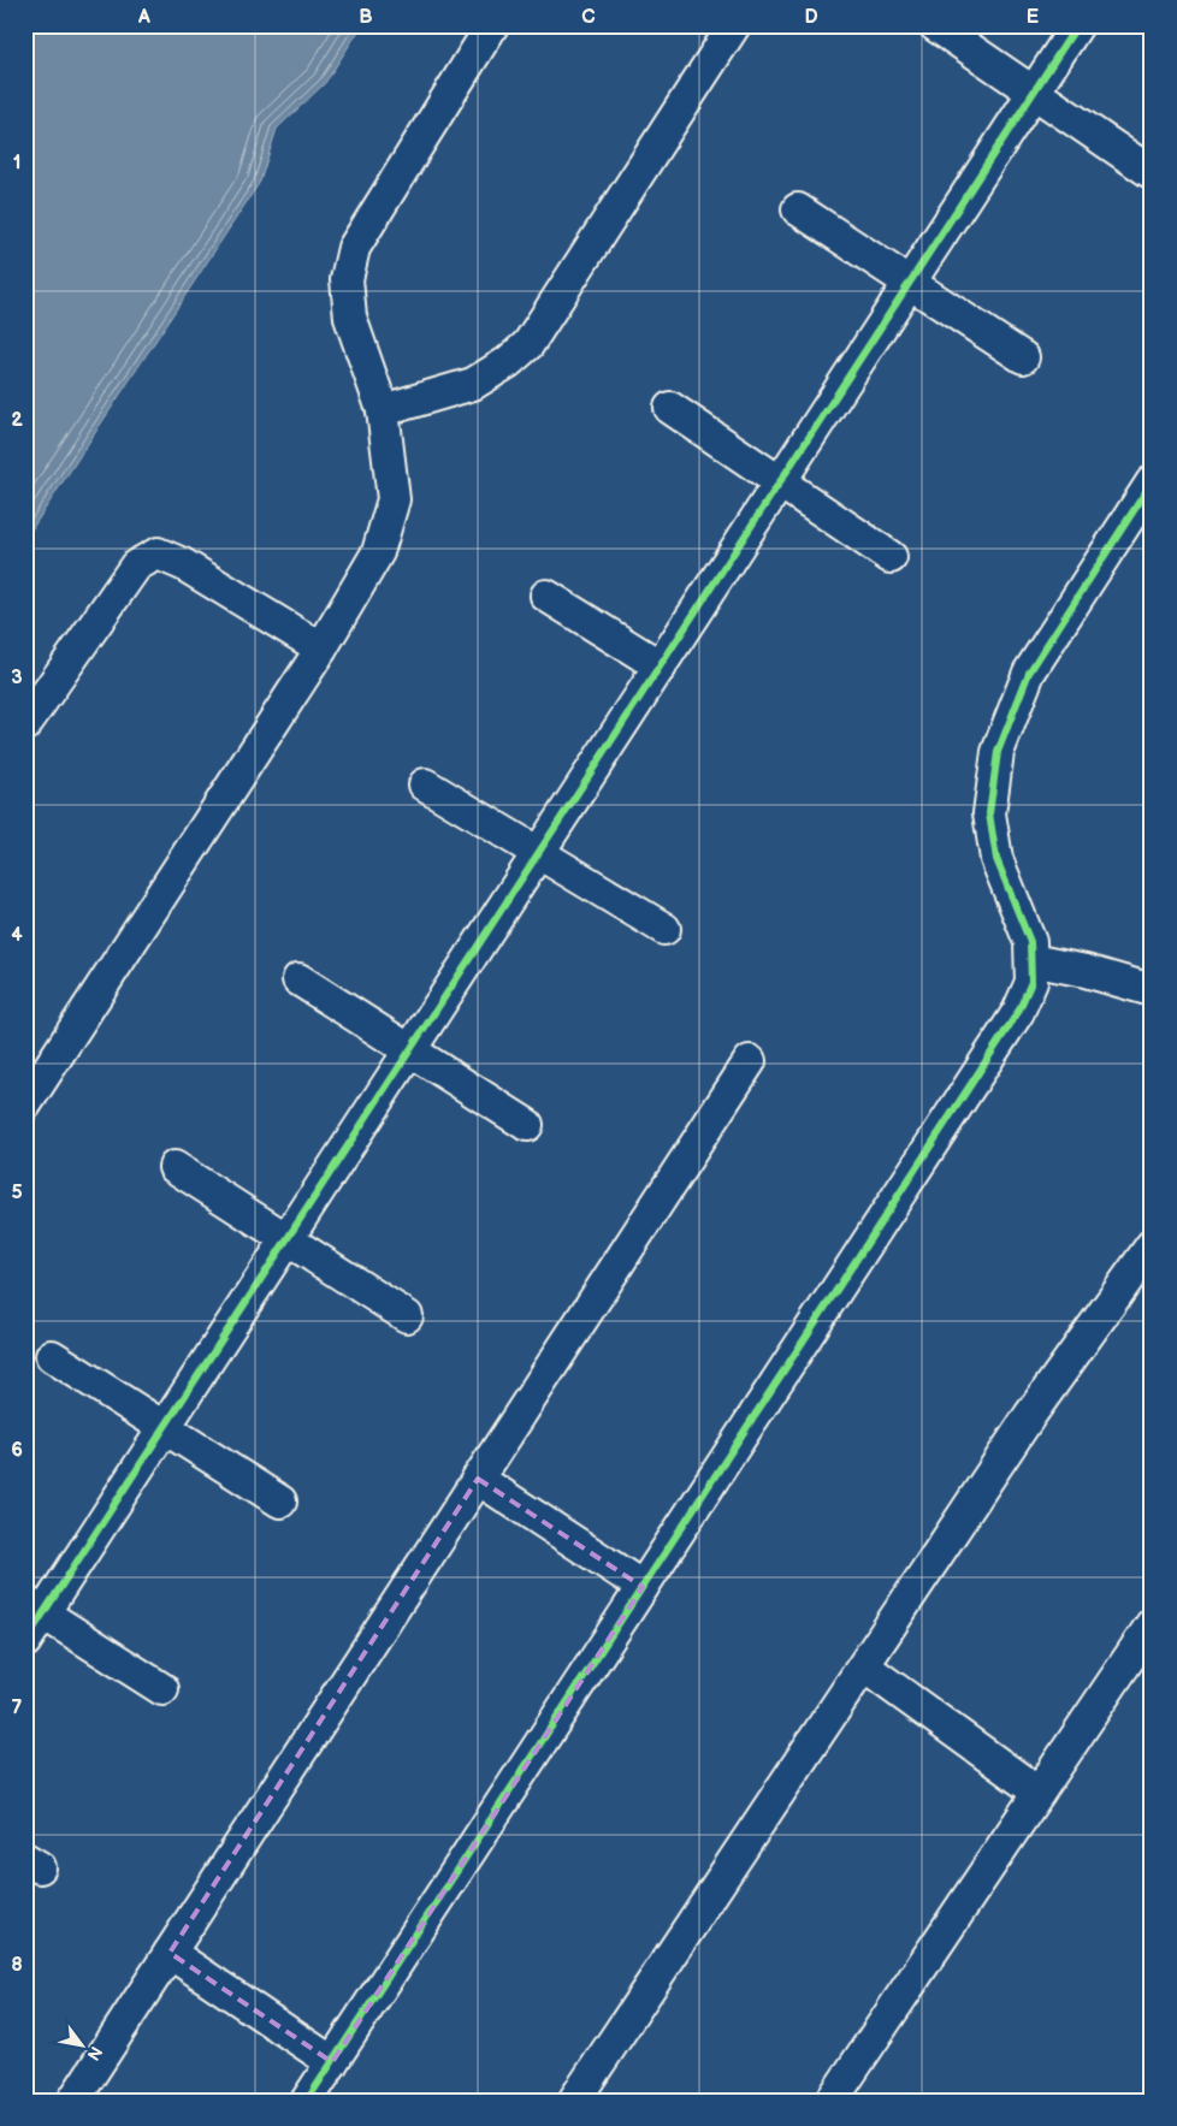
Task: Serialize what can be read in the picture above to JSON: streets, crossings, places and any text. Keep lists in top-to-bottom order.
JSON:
{
  "north": "bottom right",
  "grid": {
    "columns": [
      "A",
      "B",
      "C",
      "D",
      "E"
    ],
    "rows": [
      "1",
      "2",
      "3",
      "4",
      "5",
      "6",
      "7",
      "8"
    ]
  }
}
